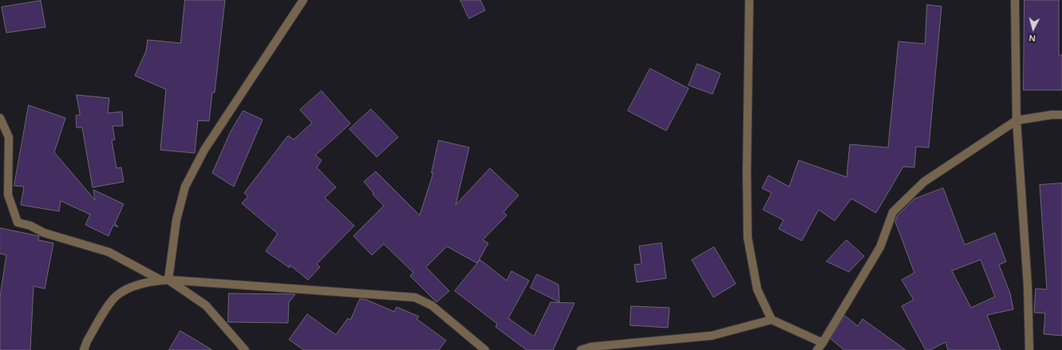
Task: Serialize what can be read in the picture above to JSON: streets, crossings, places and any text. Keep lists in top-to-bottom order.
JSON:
{
  "north": "bottom"
}
